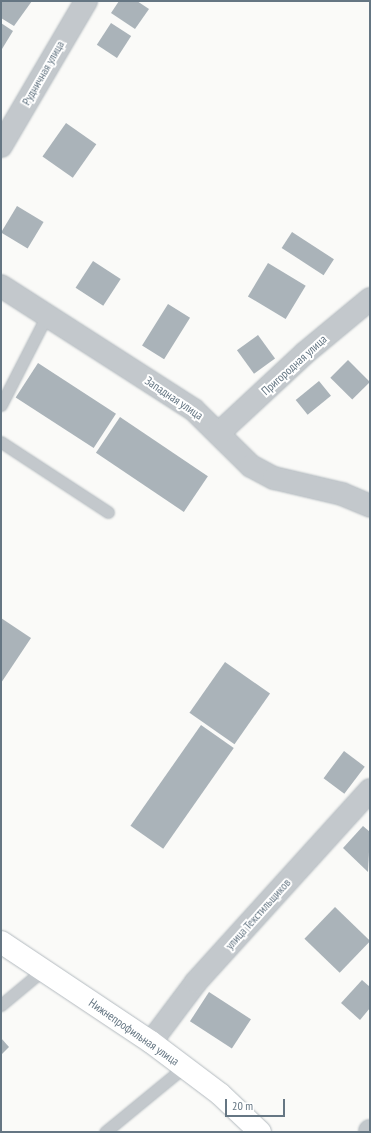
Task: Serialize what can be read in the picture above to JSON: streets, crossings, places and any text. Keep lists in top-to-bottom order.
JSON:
{
  "streets": {
    "street": [
      "Рудничная улица",
      "Пригородная улица",
      "Западная улица",
      "улица Текстильщиков",
      "Нижнепрофильная улица"
    ]
  },
  "crossings": [
    ["Пригородная улица", "Западная улица"],
    ["улица Текстильщиков", "Нижнепрофильная улица"]
  ],
  "scale_bar": "20 m"
}
